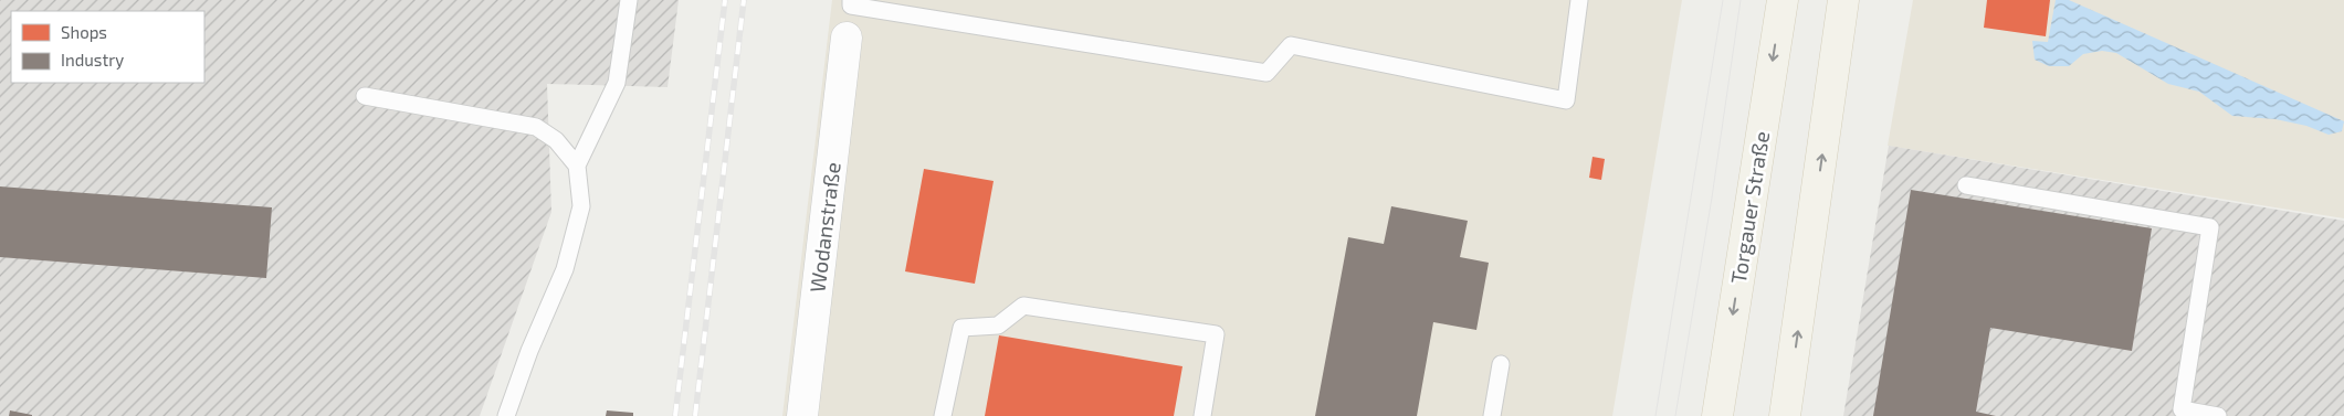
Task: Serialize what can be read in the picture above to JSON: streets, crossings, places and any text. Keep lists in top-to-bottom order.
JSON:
{
  "streets": {
    "main road": ["Torgauer Straße"],
    "street": ["Wodanstraße"]
  },
  "legend": ["Shops", "Industry"]
}
